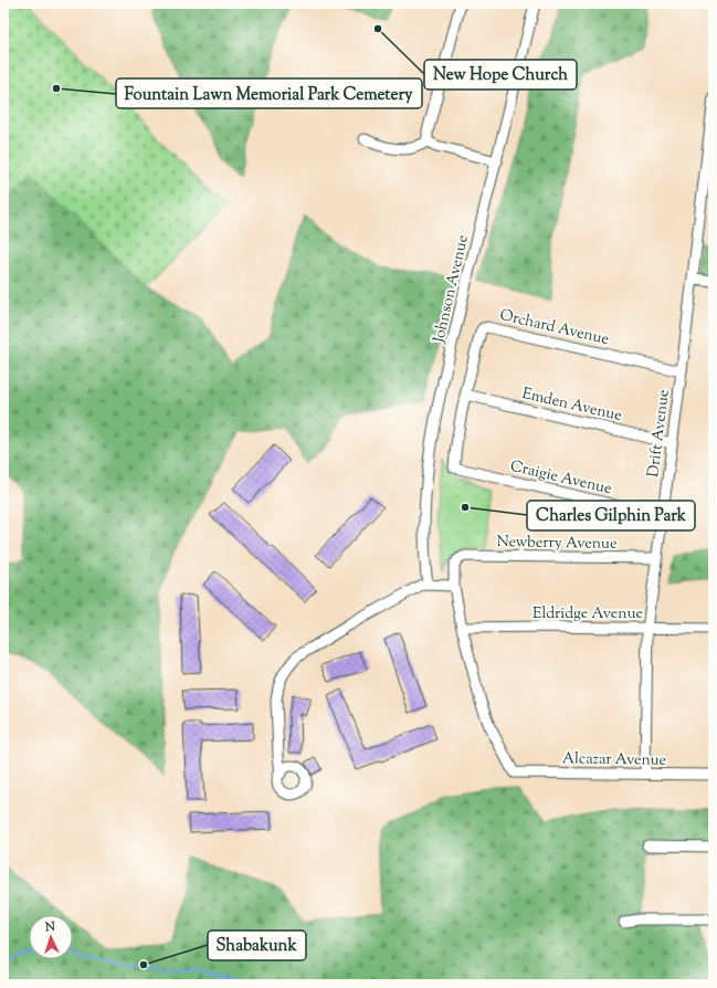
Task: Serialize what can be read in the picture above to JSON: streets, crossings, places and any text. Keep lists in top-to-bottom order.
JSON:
{
  "streets": {
    "street": [
      "Johnson Avenue",
      "Orchard Avenue",
      "Emden Avenue",
      "Drift Avenue",
      "Craigie Avenue",
      "Newberry Avenue",
      "Eldridge Avenue",
      "Alcazar Avenue"
    ]
  },
  "crossings": [
    ["Orchard Avenue", "Emden Avenue"],
    ["Orchard Avenue", "Drift Avenue"],
    ["Orchard Avenue", "Craigie Avenue"],
    ["Emden Avenue", "Drift Avenue"],
    ["Drift Avenue", "Craigie Avenue"],
    ["Drift Avenue", "Newberry Avenue"],
    ["Drift Avenue", "Eldridge Avenue"],
    ["Drift Avenue", "Alcazar Avenue"],
    ["Eldridge Avenue", "Alcazar Avenue"]
  ],
  "places": [
    "New Hope Church",
    "Fountain Lawn Memorial Park Cemetery",
    "Charles Gilphin Park",
    "Shabakunk"
  ],
  "north": "top"
}
